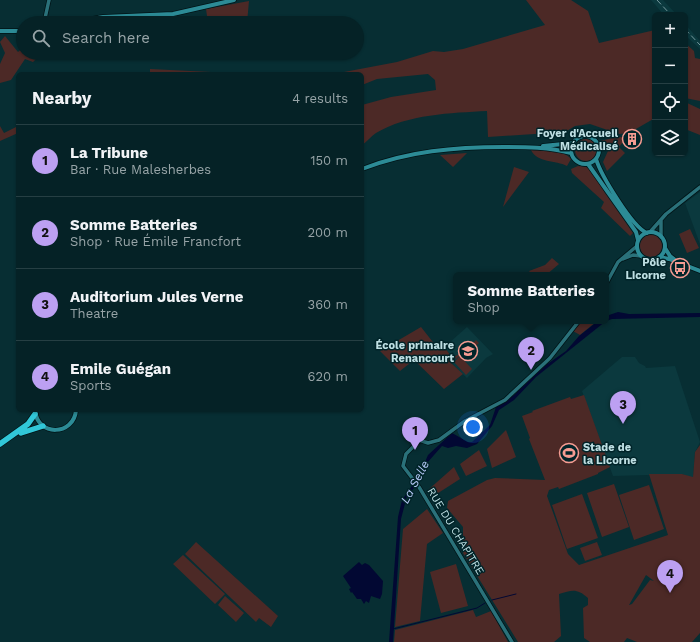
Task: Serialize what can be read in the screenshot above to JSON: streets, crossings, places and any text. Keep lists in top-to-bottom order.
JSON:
{
  "streets": {
    "street": ["RUE DU CHAPITRE"]
  },
  "water": ["La Selle"],
  "places": {
    "building": ["Foyer d'Accueil Médicalisé"],
    "bus stop": ["Pôle Licorne"],
    "school or university": ["École primaire Renancourt"],
    "sports": ["Stade de la Licorne"]
  },
  "page": {
    "map_buttons": ["+", "−"],
    "search": "Search here",
    "heading": ["Nearby", "4 results"],
    "list": [
      {
        "mark": "1",
        "name": "La Tribune",
        "note": "Bar · Rue Malesherbes",
        "value": "150 m"
      },
      {
        "mark": "2",
        "name": "Somme Batteries",
        "note": "Shop · Rue Émile Francfort",
        "value": "200 m"
      },
      {
        "mark": "3",
        "name": "Auditorium Jules Verne",
        "note": "Theatre",
        "value": "360 m"
      },
      {
        "mark": "4",
        "name": "Emile Guégan",
        "note": "Sports",
        "value": "620 m"
      }
    ],
    "popup": ["Somme Batteries", "Shop"],
    "pins": [
      "2",
      "3",
      "1",
      "4"
    ]
  }
}
